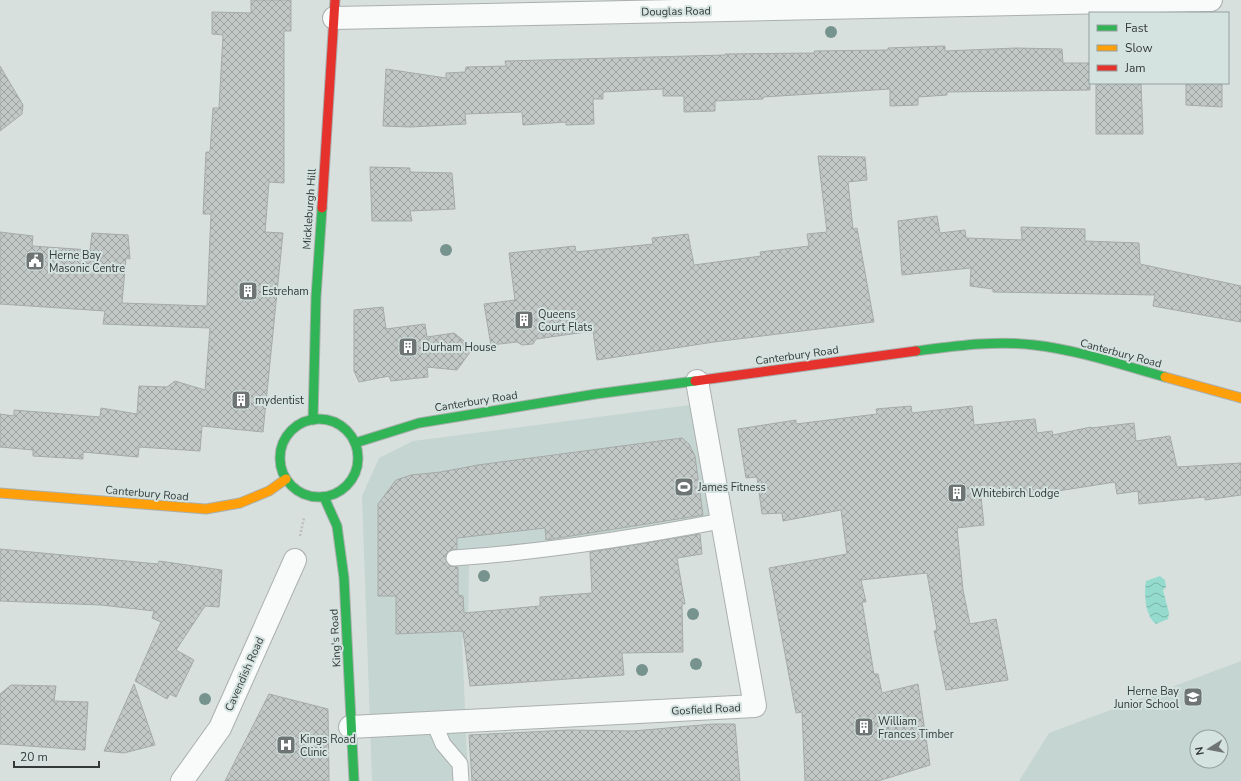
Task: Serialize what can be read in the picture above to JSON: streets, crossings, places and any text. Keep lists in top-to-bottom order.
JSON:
{
  "streets": {
    "main road": ["Mickleburgh Hill", "Canterbury Road", "King's Road"],
    "street": ["Douglas Road", "Cavendish Road", "Gosfield Road"]
  },
  "crossings": [
    ["Douglas Road", "Mickleburgh Hill"],
    ["Mickleburgh Hill", "Canterbury Road"],
    ["Mickleburgh Hill", "King's Road"],
    ["Canterbury Road", "King's Road"],
    ["Canterbury Road", "Gosfield Road"],
    ["King's Road", "Gosfield Road"]
  ],
  "places": {
    "public building": ["Herne Bay Masonic Centre"],
    "building": [
      "Estreham",
      "Queens Court Flats",
      "Durham House",
      "mydentist",
      "Whitebirch Lodge",
      "William Frances Timber"
    ],
    "sports": ["James Fitness"],
    "school or university": ["Herne Bay Junior School"],
    "hospital": ["Kings Road Clinic"]
  },
  "legend": ["Fast", "Slow", "Jam"],
  "scale_bar": "20 m",
  "north": "left"
}
